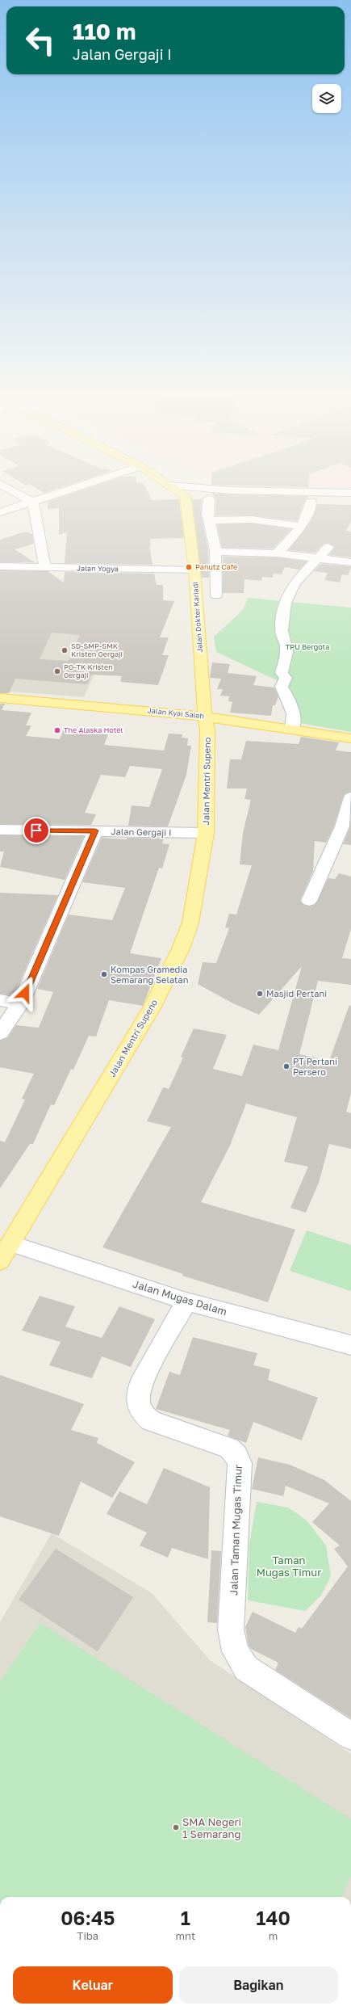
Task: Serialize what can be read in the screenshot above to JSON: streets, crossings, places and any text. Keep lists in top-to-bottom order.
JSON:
{
  "streets": {
    "main road": ["Jalan Dokter Kariadi", "Jalan Kyai Saleh", "Jalan Mentri Supeno"],
    "street": [
      "Jalan Yogya",
      "Jalan Gergaji I",
      "Jalan Mugas Dalam",
      "Jalan Taman Mugas Timur"
    ]
  },
  "crossings": [
    ["Jalan Yogya", "Jalan Dokter Kariadi"],
    ["Jalan Dokter Kariadi", "Jalan Kyai Saleh"],
    ["Jalan Dokter Kariadi", "Jalan Mentri Supeno"],
    ["Jalan Kyai Saleh", "Jalan Mentri Supeno"],
    ["Jalan Mentri Supeno", "Jalan Gergaji I"],
    ["Jalan Mentri Supeno", "Jalan Mugas Dalam"],
    ["Jalan Mugas Dalam", "Jalan Taman Mugas Timur"]
  ],
  "parks": ["TPU Bergota", "Taman Mugas Timur"],
  "places": [
    "Panutz Cafe",
    "SD-SMP-SMK Kristen Gergaji",
    "PG-TK Kristen Gergaji",
    "The Alaska Hotel",
    "Kompas Gramedia Semarang Selatan",
    "Masjid Pertani",
    "PT Pertani Persero",
    "SMA Negeri 1 Semarang"
  ],
  "page": {
    "turn": ["110 m", "Jalan Gergaji I"],
    "eta": [
      "06:45",
      "Tiba",
      "1",
      "mnt",
      "140",
      "m"
    ],
    "buttons": ["Keluar", "Bagikan"]
  }
}
